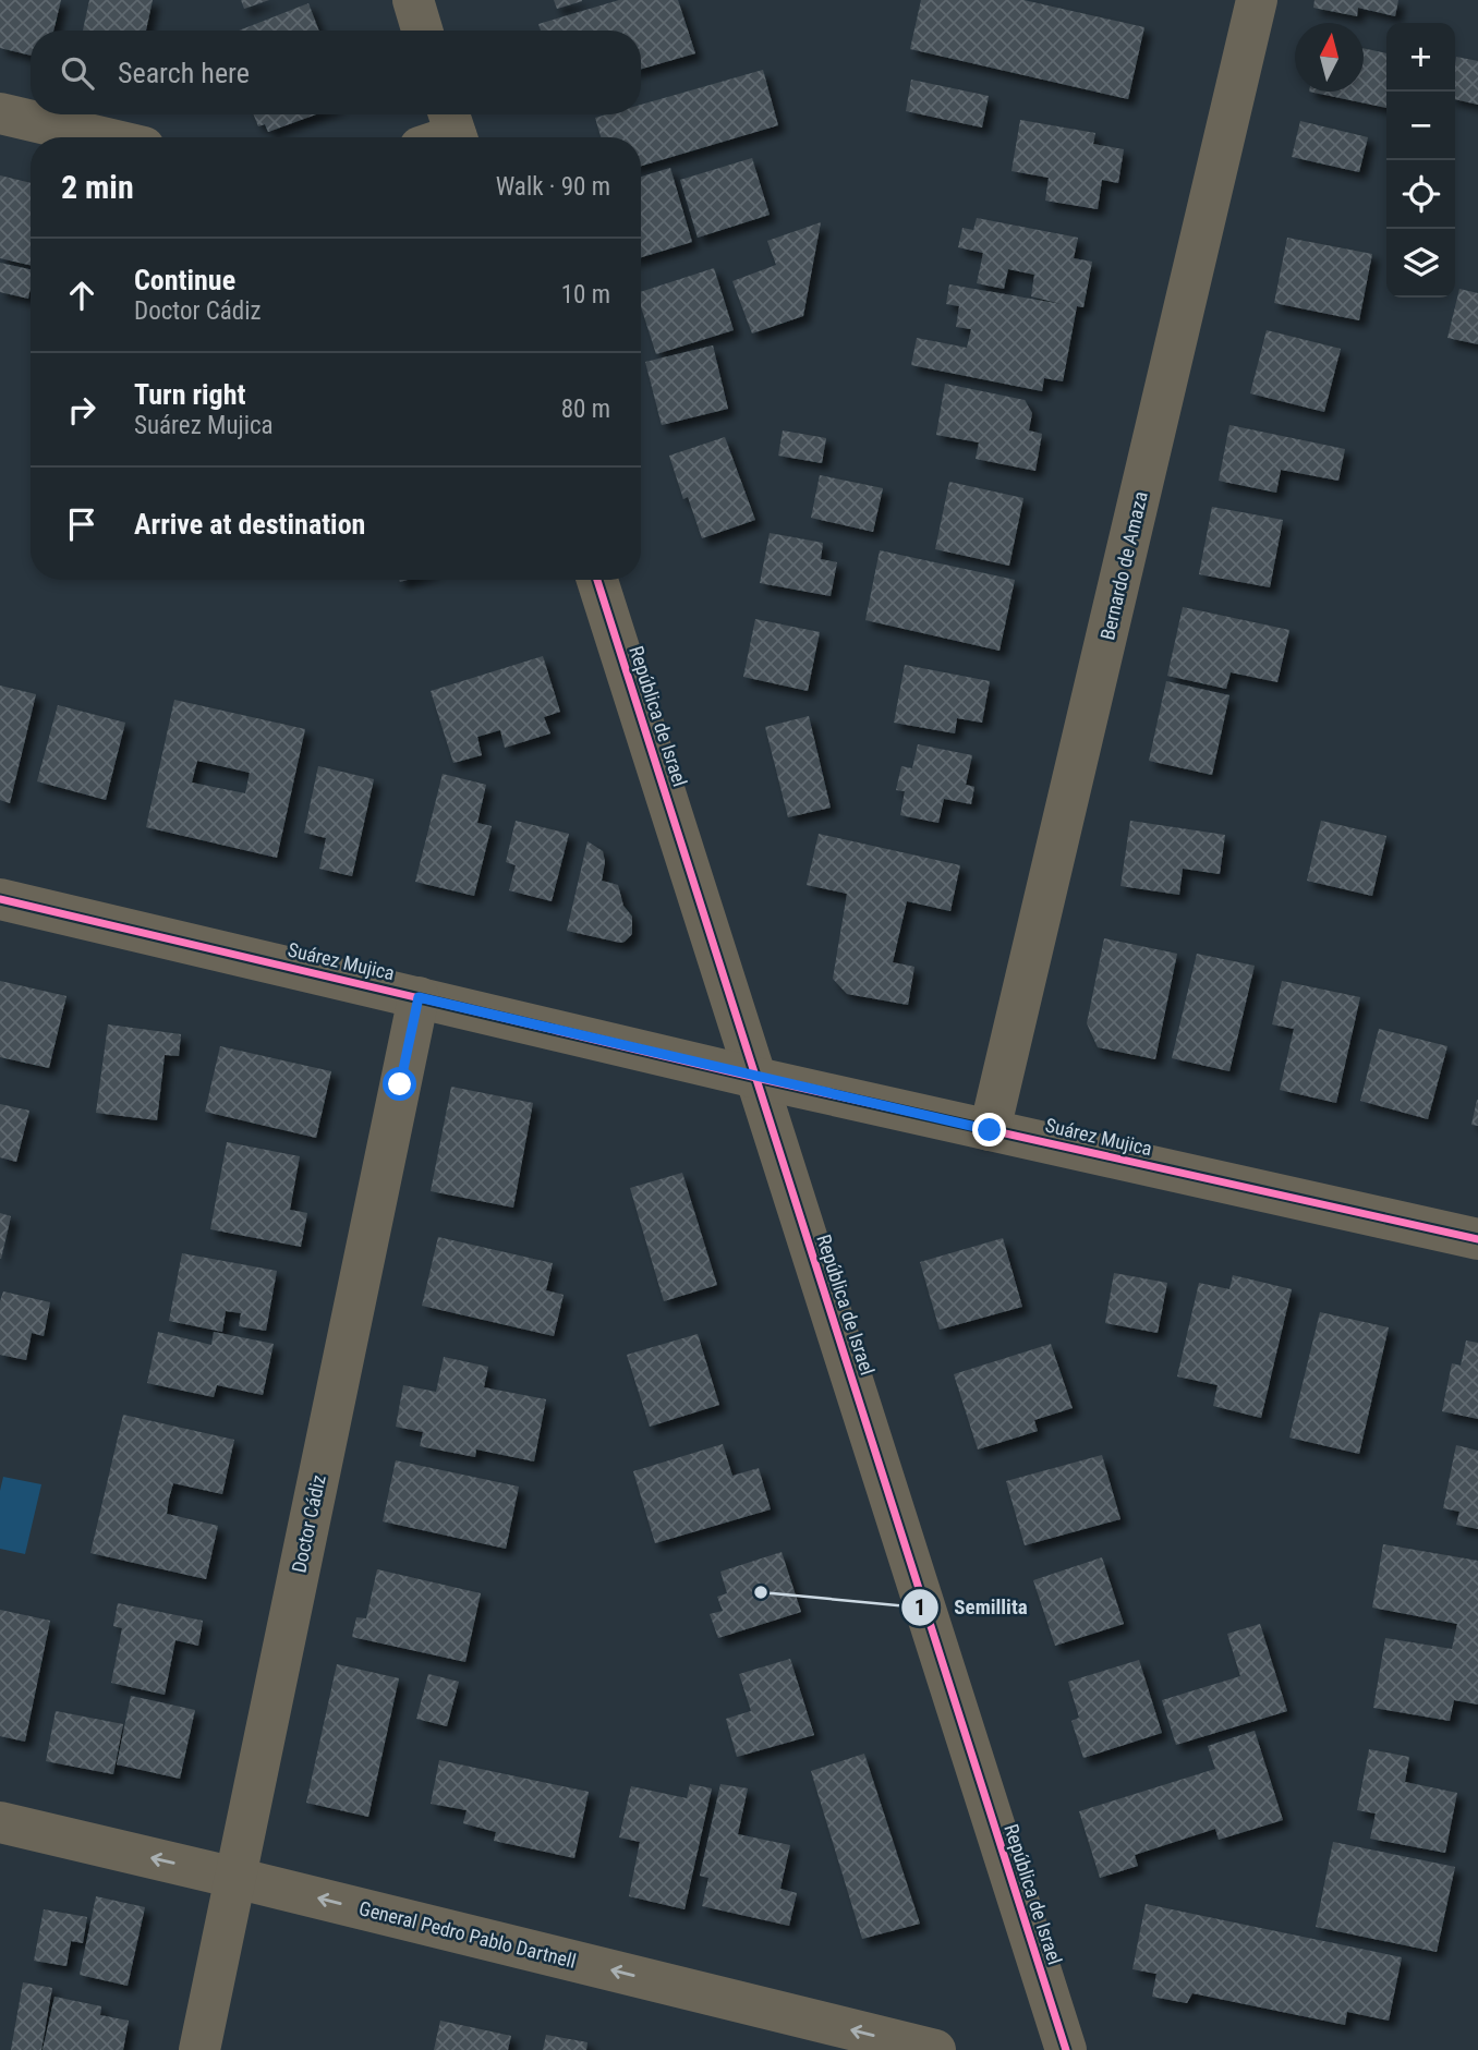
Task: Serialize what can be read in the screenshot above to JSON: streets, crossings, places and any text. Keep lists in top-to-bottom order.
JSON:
{
  "streets": {
    "street": [
      "Bernardo de Amaza",
      "República de Israel",
      "Suárez Mujica",
      "Doctor Cádiz",
      "General Pedro Pablo Dartnell"
    ]
  },
  "crossings": [
    ["Bernardo de Amaza", "Suárez Mujica"],
    ["República de Israel", "Suárez Mujica"],
    ["Suárez Mujica", "Doctor Cádiz"],
    ["Doctor Cádiz", "General Pedro Pablo Dartnell"]
  ],
  "one_way": ["General Pedro Pablo Dartnell"],
  "places": ["Semillita"],
  "north": "top",
  "page": {
    "map_buttons": ["+", "−"],
    "search": "Search here",
    "heading": ["2 min", "Walk · 90 m"],
    "list": [
      ["Continue", "Doctor Cádiz", "10 m"],
      ["Turn right", "Suárez Mujica", "80 m"],
      "Arrive at destination"
    ]
  }
}
